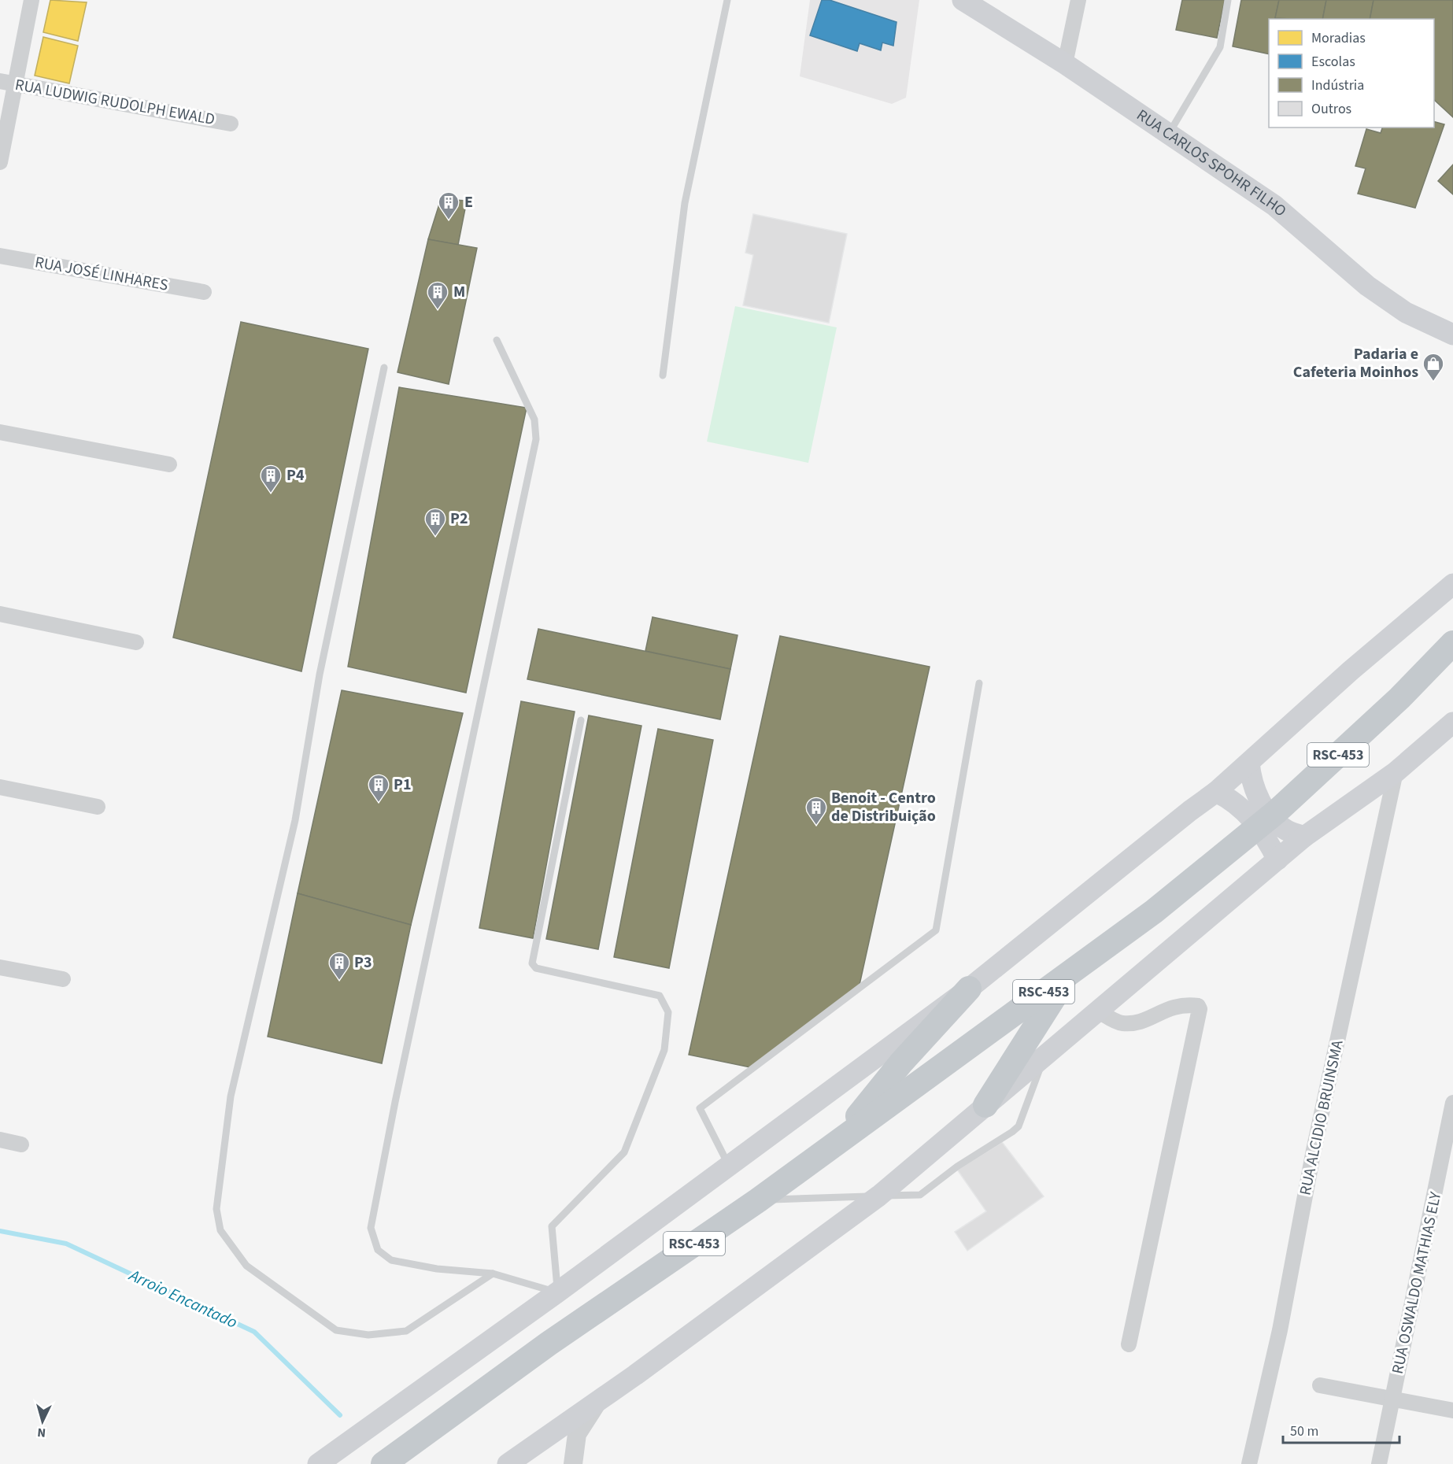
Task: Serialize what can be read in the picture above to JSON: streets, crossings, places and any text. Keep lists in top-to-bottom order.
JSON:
{
  "streets": {
    "highway": ["RSC-453"],
    "main road": ["RUA CARLOS SPOHR FILHO"],
    "street": [
      "RUA LUDWIG RUDOLPH EWALD",
      "RUA JOSÉ LINHARES",
      "RUA ALCIDIO BRUINSMA",
      "RUA OSWALDO MATHIAS ELY"
    ]
  },
  "water": ["Arroio Encantado"],
  "places": {
    "building": [
      "E",
      "M",
      "P4",
      "P2",
      "P1",
      "Benoit - Centro de Distribuição",
      "P3"
    ],
    "shop": ["Padaria e Cafeteria Moinhos"]
  },
  "legend": [
    "Moradias",
    "Escolas",
    "Indústria",
    "Outros"
  ],
  "scale_bar": "50 m",
  "north": "bottom"
}
